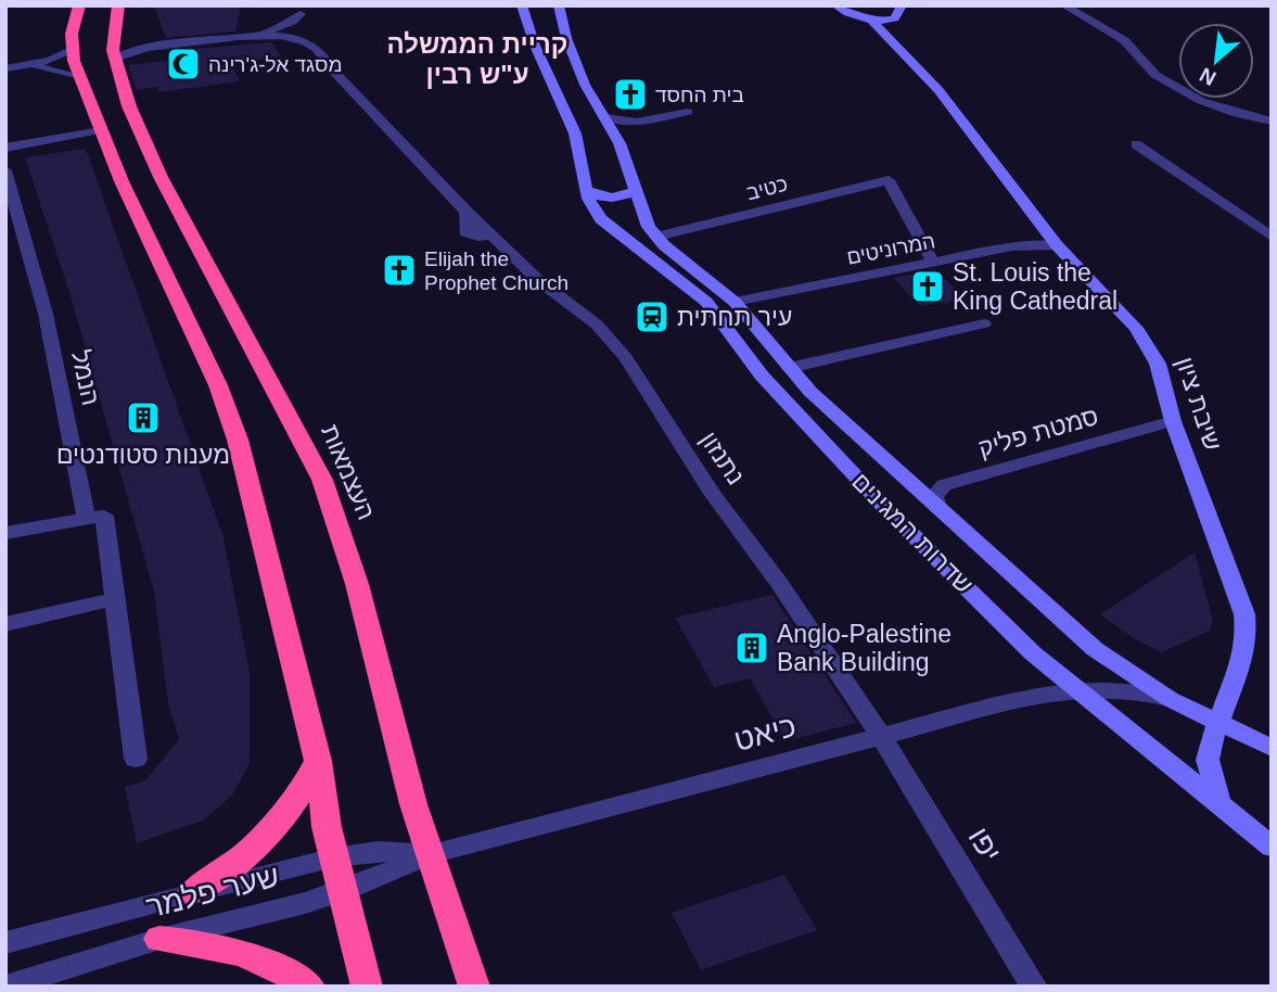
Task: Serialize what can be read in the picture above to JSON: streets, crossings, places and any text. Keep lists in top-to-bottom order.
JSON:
{
  "streets": {
    "highway": ["העצמאות"],
    "street": [
      "כטיב",
      "המרוניטים",
      "הנמל",
      "שיבת ציון",
      "סמטת פליק",
      "נתנזון",
      "שדרות המגינים",
      "כיאט",
      "יפו",
      "שער פלמר"
    ]
  },
  "crossings": [
    ["כטיב", "המרוניטים"],
    ["כטיב", "שדרות המגינים"],
    ["המרוניטים", "שיבת ציון"],
    ["המרוניטים", "שדרות המגינים"],
    ["שיבת ציון", "סמטת פליק"],
    ["שיבת ציון", "שדרות המגינים"],
    ["סמטת פליק", "שדרות המגינים"],
    ["נתנזון", "כיאט"],
    ["נתנזון", "יפו"],
    ["העצמאות", "כיאט"],
    ["העצמאות", "שער פלמר"],
    ["שדרות המגינים", "כיאט"],
    ["כיאט", "יפו"],
    ["כיאט", "שער פלמר"]
  ],
  "districts": ["קריית הממשלה ע\"ש רבין"],
  "places": {
    "mosque": ["מסגד אל-ג'רינה"],
    "church": ["בית החסד", "Elijah the Prophet Church", "St. Louis the King Cathedral"],
    "station": ["עיר תחתית"],
    "building": ["מענות סטודנטים", "Anglo-Palestine Bank Building"]
  },
  "north": "bottom left"
}
